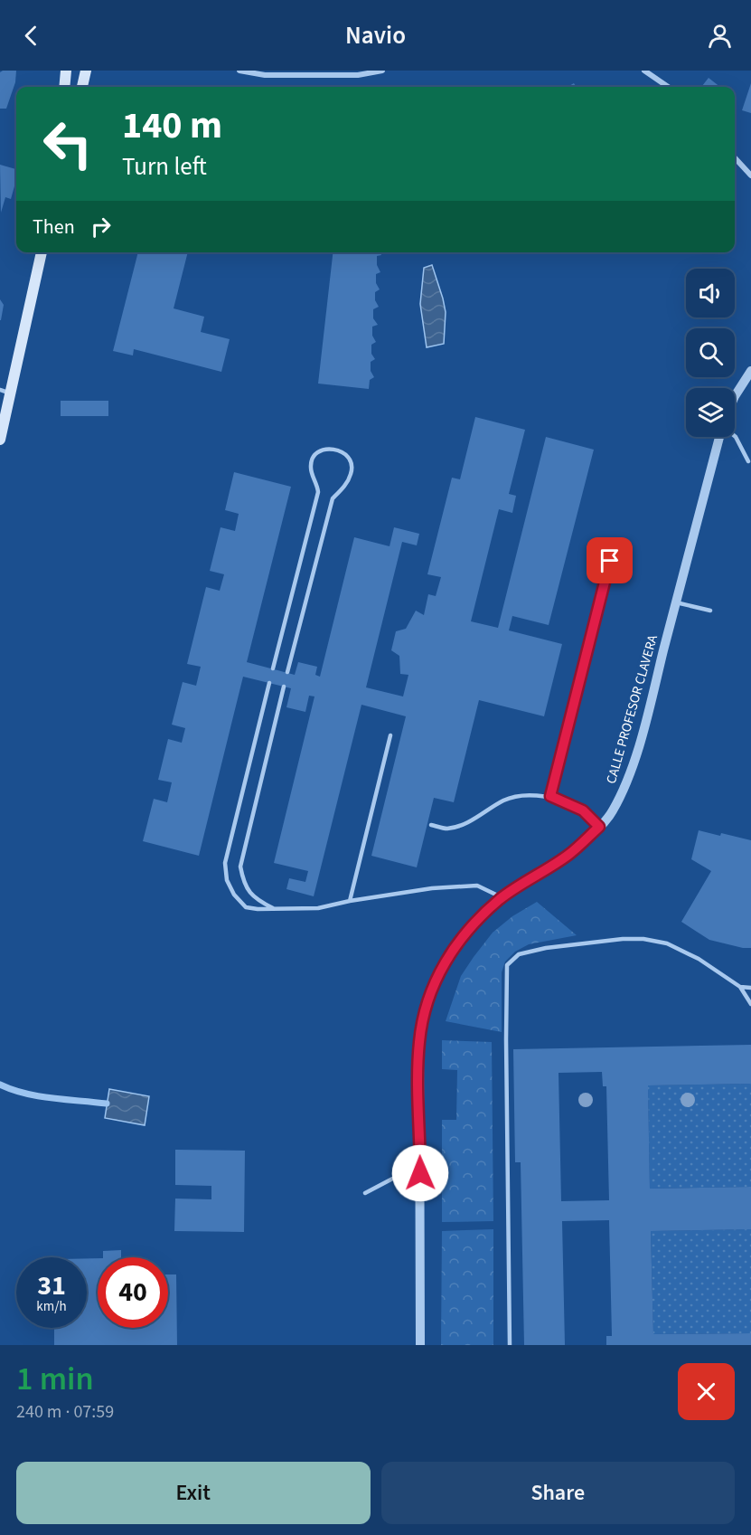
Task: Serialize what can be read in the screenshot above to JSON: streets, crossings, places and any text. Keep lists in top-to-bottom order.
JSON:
{
  "streets": {
    "street": ["CALLE PROFESOR CLAVERA"]
  },
  "page": {
    "header": "Navio",
    "turn": ["140 m", "Turn left"],
    "then": "Then",
    "speed": "31 km/h",
    "limit": "40",
    "heading": ["1 min", "240 m · 07:59"],
    "buttons": ["Exit", "Share"]
  }
}
